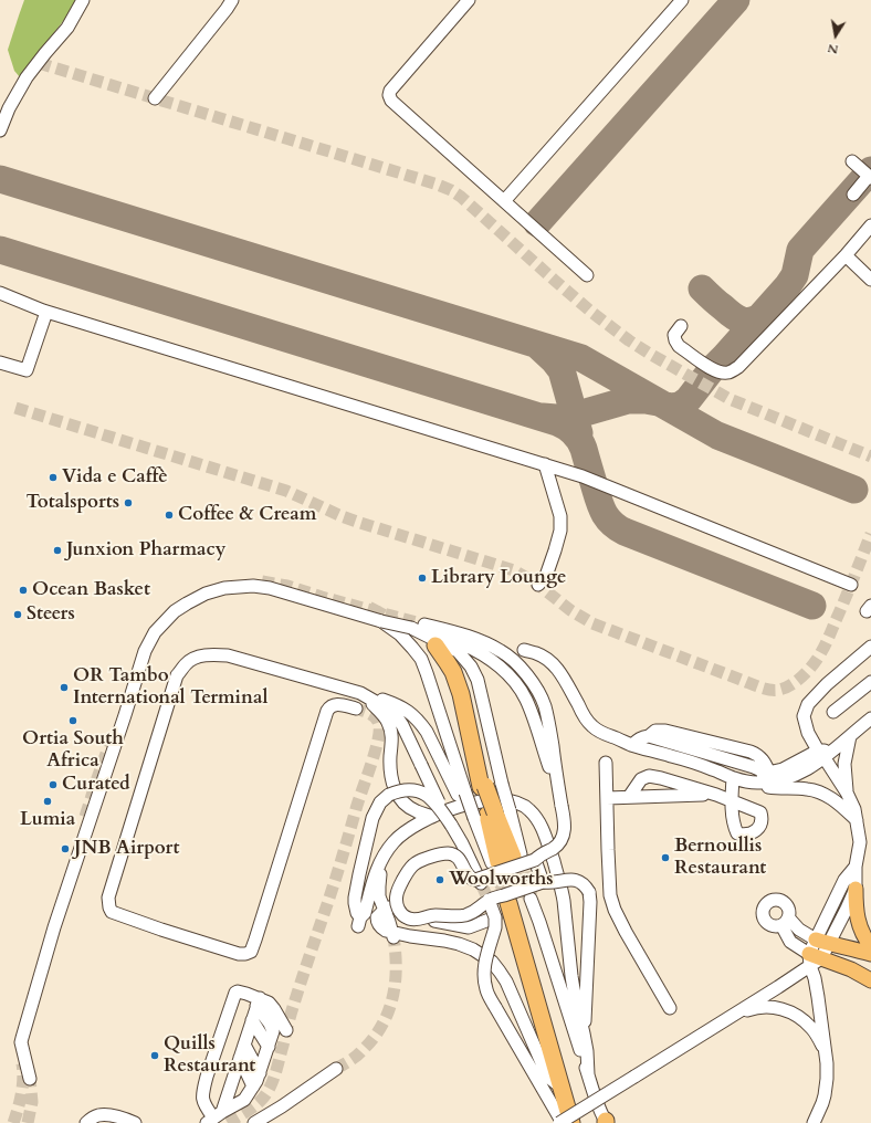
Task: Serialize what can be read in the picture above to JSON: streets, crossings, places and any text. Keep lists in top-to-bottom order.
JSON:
{
  "places": [
    "Vida e Caffè",
    "Totalsports",
    "Coffee & Cream",
    "Junxion Pharmacy",
    "Library Lounge",
    "Ocean Basket",
    "Steers",
    "OR Tambo International Terminal",
    "Ortia South Africa",
    "Curated",
    "Lumia",
    "JNB Airport",
    "Bernoullis Restaurant",
    "Woolworths",
    "Quills Restaurant"
  ],
  "north": "bottom"
}
